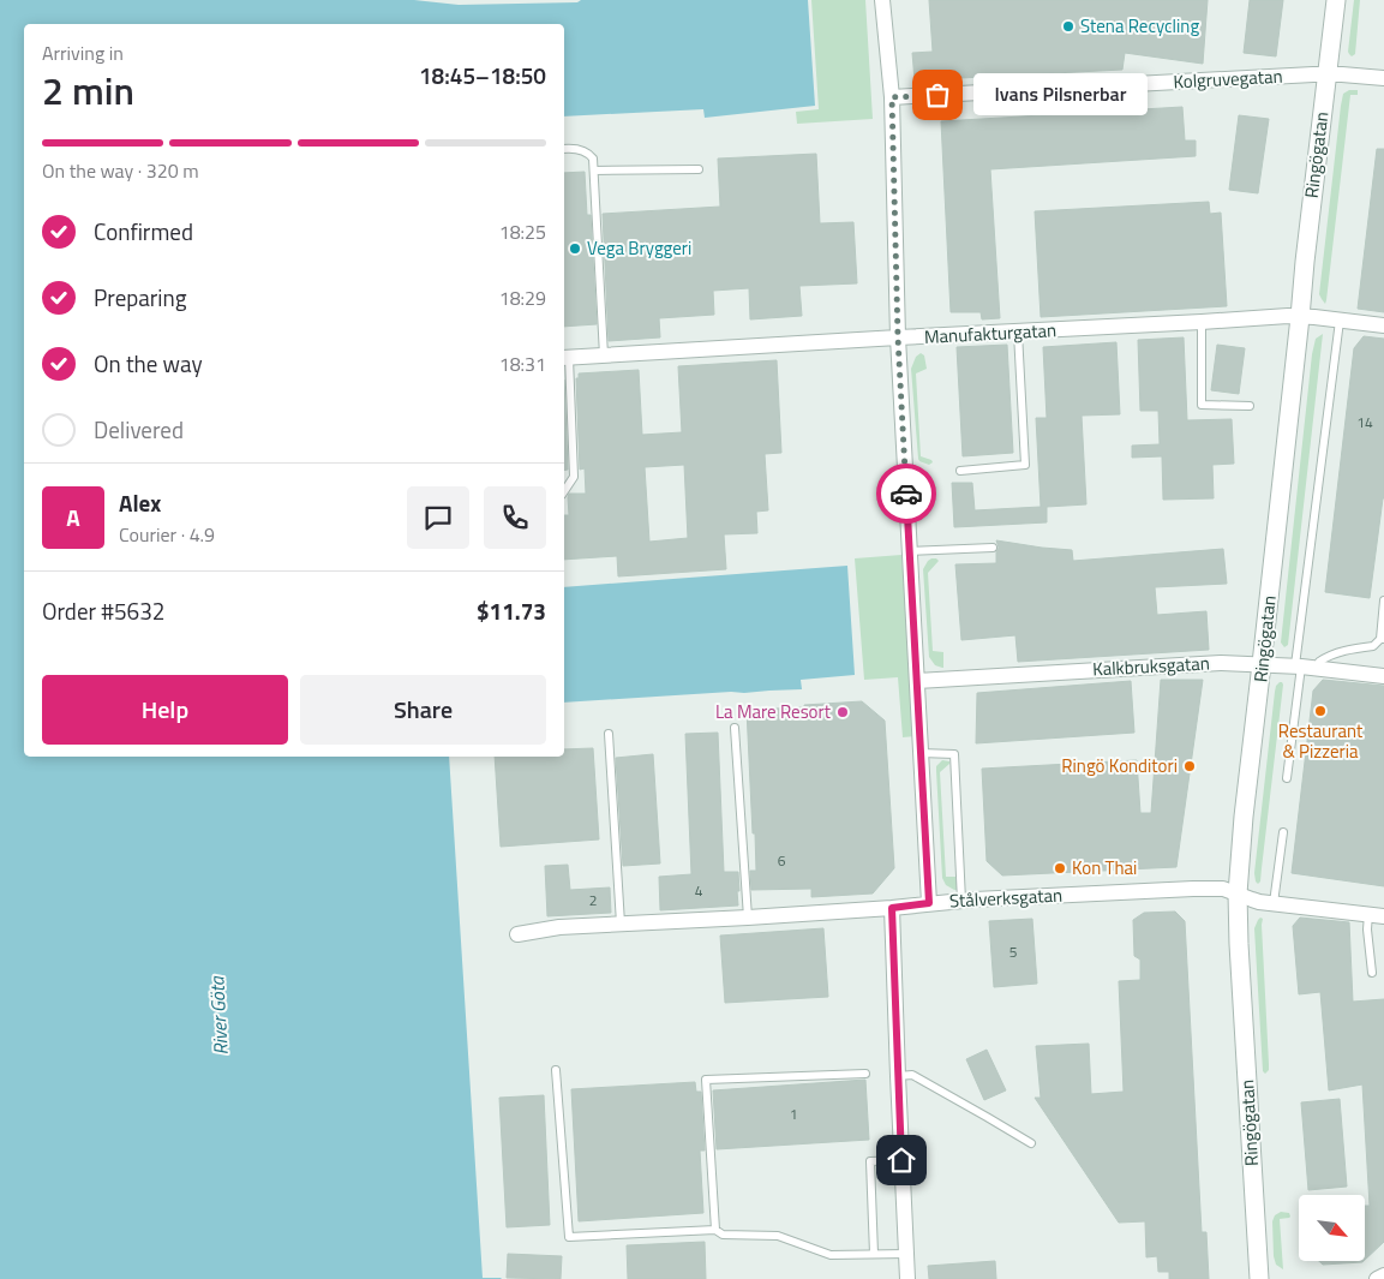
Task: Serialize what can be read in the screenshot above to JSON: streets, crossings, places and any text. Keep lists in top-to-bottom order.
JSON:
{
  "streets": {
    "street": [
      "Kolgruvegatan",
      "Ringögatan",
      "Manufakturgatan",
      "Kalkbruksgatan",
      "Stålverksgatan"
    ]
  },
  "crossings": [
    ["Kolgruvegatan", "Ringögatan"],
    ["Ringögatan", "Manufakturgatan"],
    ["Ringögatan", "Kalkbruksgatan"],
    ["Ringögatan", "Stålverksgatan"]
  ],
  "water": ["River Göta"],
  "places": [
    "Stena Recycling",
    "Ivans Pilsnerbar",
    "Vega Bryggeri",
    "Restaurant & Pizzeria",
    "La Mare Resort",
    "Ringö Konditori",
    "Kon Thai"
  ],
  "house_numbers": [
    "14",
    "6",
    "4",
    "2",
    "5",
    "1"
  ],
  "north": "bottom right",
  "page": {
    "heading": ["2 min", "Arriving in", "18:45–18:50"],
    "panel": [
      "Alex",
      "Courier · 4.9",
      "Order #5632",
      "$11.73"
    ],
    "bubble": "Ivans Pilsnerbar",
    "bar": "On the way · 320 m",
    "list": [
      ["Confirmed", "18:25"],
      ["Preparing", "18:29"],
      ["On the way", "18:31"],
      "Delivered"
    ],
    "round": "A",
    "buttons": ["Help", "Share"]
  }
}
